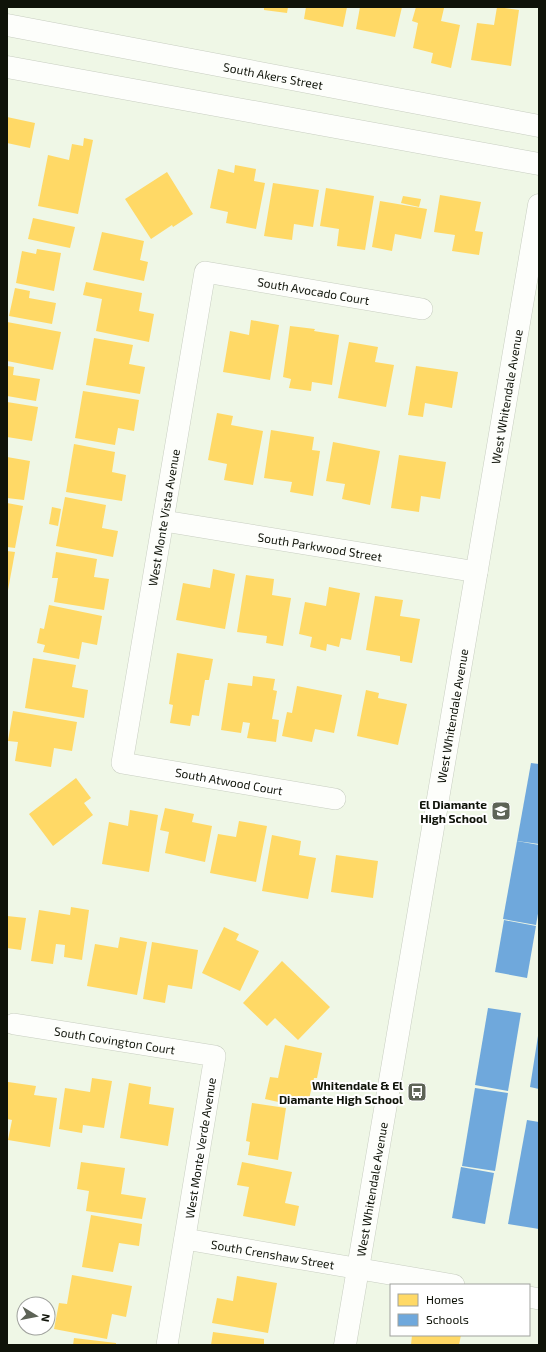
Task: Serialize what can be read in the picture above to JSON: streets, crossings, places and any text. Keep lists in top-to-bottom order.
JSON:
{
  "streets": {
    "street": [
      "South Akers Street",
      "South Avocado Court",
      "West Whitendale Avenue",
      "West Monte Vista Avenue",
      "South Parkwood Street",
      "South Atwood Court",
      "South Covington Court",
      "West Monte Verde Avenue",
      "South Crenshaw Street"
    ]
  },
  "crossings": [
    ["South Avocado Court", "West Monte Vista Avenue"],
    ["West Whitendale Avenue", "South Parkwood Street"],
    ["West Whitendale Avenue", "South Crenshaw Street"],
    ["West Monte Vista Avenue", "South Parkwood Street"],
    ["West Monte Vista Avenue", "South Atwood Court"],
    ["South Covington Court", "West Monte Verde Avenue"],
    ["West Monte Verde Avenue", "South Crenshaw Street"]
  ],
  "places": {
    "school or university": ["El Diamante High School"],
    "bus stop": ["Whitendale & El Diamante High School"]
  },
  "legend": ["Homes", "Schools"],
  "north": "right"
}
